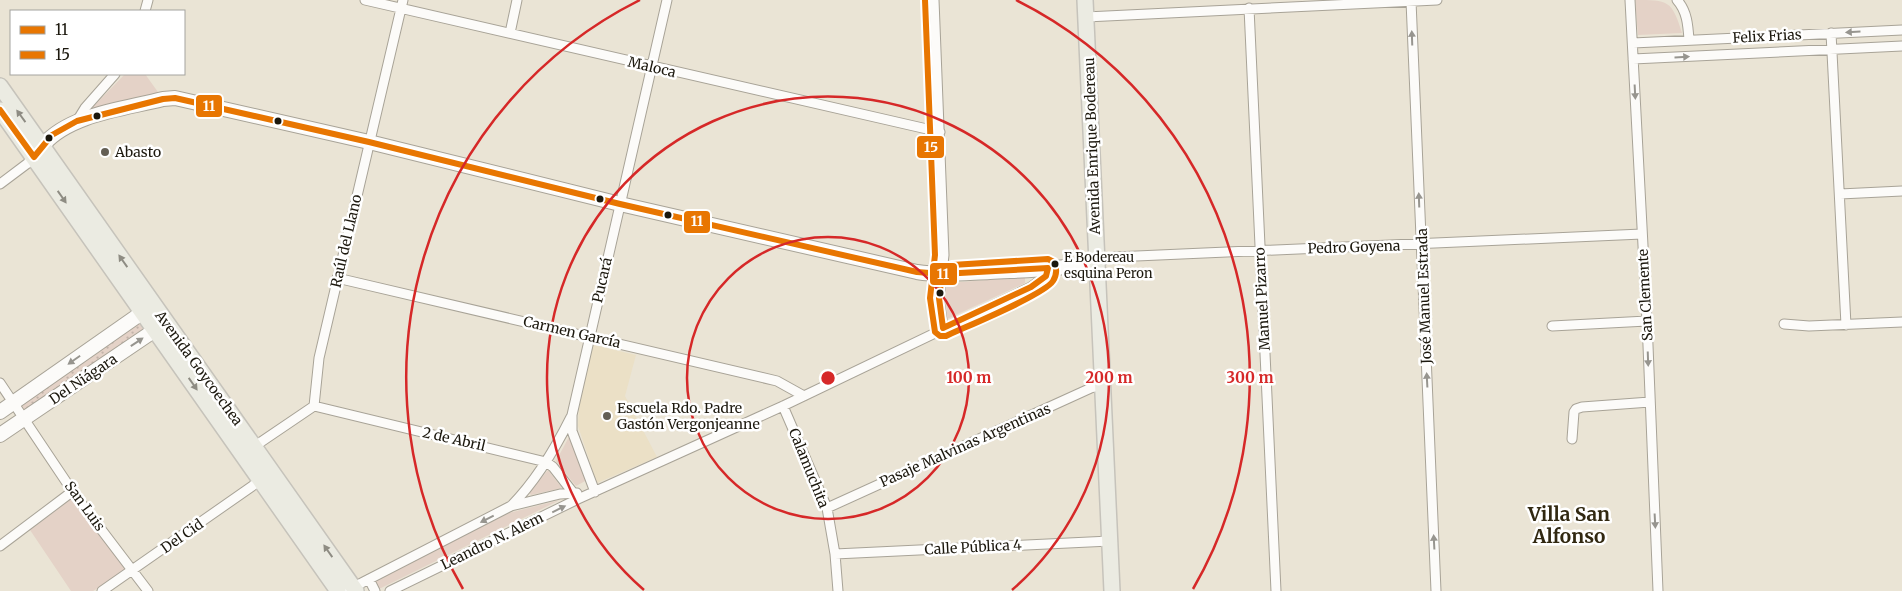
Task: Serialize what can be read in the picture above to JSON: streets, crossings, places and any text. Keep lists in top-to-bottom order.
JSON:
{
  "streets": {
    "main road": ["Avenida Enrique Bodereau", "Avenida Goycoechea", "Del Niágara"],
    "street": [
      "Felix Frias",
      "Maloca",
      "Raúl del Llano",
      "Pedro Goyena",
      "Pucará",
      "San Clemente",
      "José Manuel Estrada",
      "Manuel Pizarro",
      "Carmen García",
      "2 de Abril",
      "Pasaje Malvinas Argentinas",
      "Calamuchita",
      "San Luis",
      "Del Cid",
      "Leandro N. Alem",
      "Calle Pública 4"
    ]
  },
  "crossings": [
    ["Felix Frias", "San Clemente"],
    ["Maloca", "Raúl del Llano"],
    ["Maloca", "Pucará"],
    ["Avenida Enrique Bodereau", "Pedro Goyena"],
    ["Avenida Enrique Bodereau", "Pasaje Malvinas Argentinas"],
    ["Avenida Enrique Bodereau", "Calle Pública 4"],
    ["Raúl del Llano", "Carmen García"],
    ["Raúl del Llano", "2 de Abril"],
    ["Pedro Goyena", "San Clemente"],
    ["Pedro Goyena", "José Manuel Estrada"],
    ["Pedro Goyena", "Manuel Pizarro"],
    ["Pucará", "Carmen García"],
    ["Pucará", "Leandro N. Alem"],
    ["Carmen García", "Leandro N. Alem"],
    ["Avenida Goycoechea", "Del Niágara"],
    ["Avenida Goycoechea", "Del Cid"],
    ["Avenida Goycoechea", "Leandro N. Alem"],
    ["Del Niágara", "San Luis"],
    ["2 de Abril", "Leandro N. Alem"],
    ["Pasaje Malvinas Argentinas", "Calamuchita"],
    ["Calamuchita", "Leandro N. Alem"],
    ["Calamuchita", "Calle Pública 4"],
    ["San Luis", "Del Cid"]
  ],
  "one_way": ["San Clemente", "José Manuel Estrada"],
  "districts": ["Villa San Alfonso"],
  "places": ["Abasto", "E Bodereau esquina Peron", "Escuela Rdo. Padre Gastón Vergonjeanne"],
  "lines": ["transit line 15", "transit line 11"],
  "legend": ["11", "15"],
  "rings": ["100 m", "200 m", "300 m"]
}
